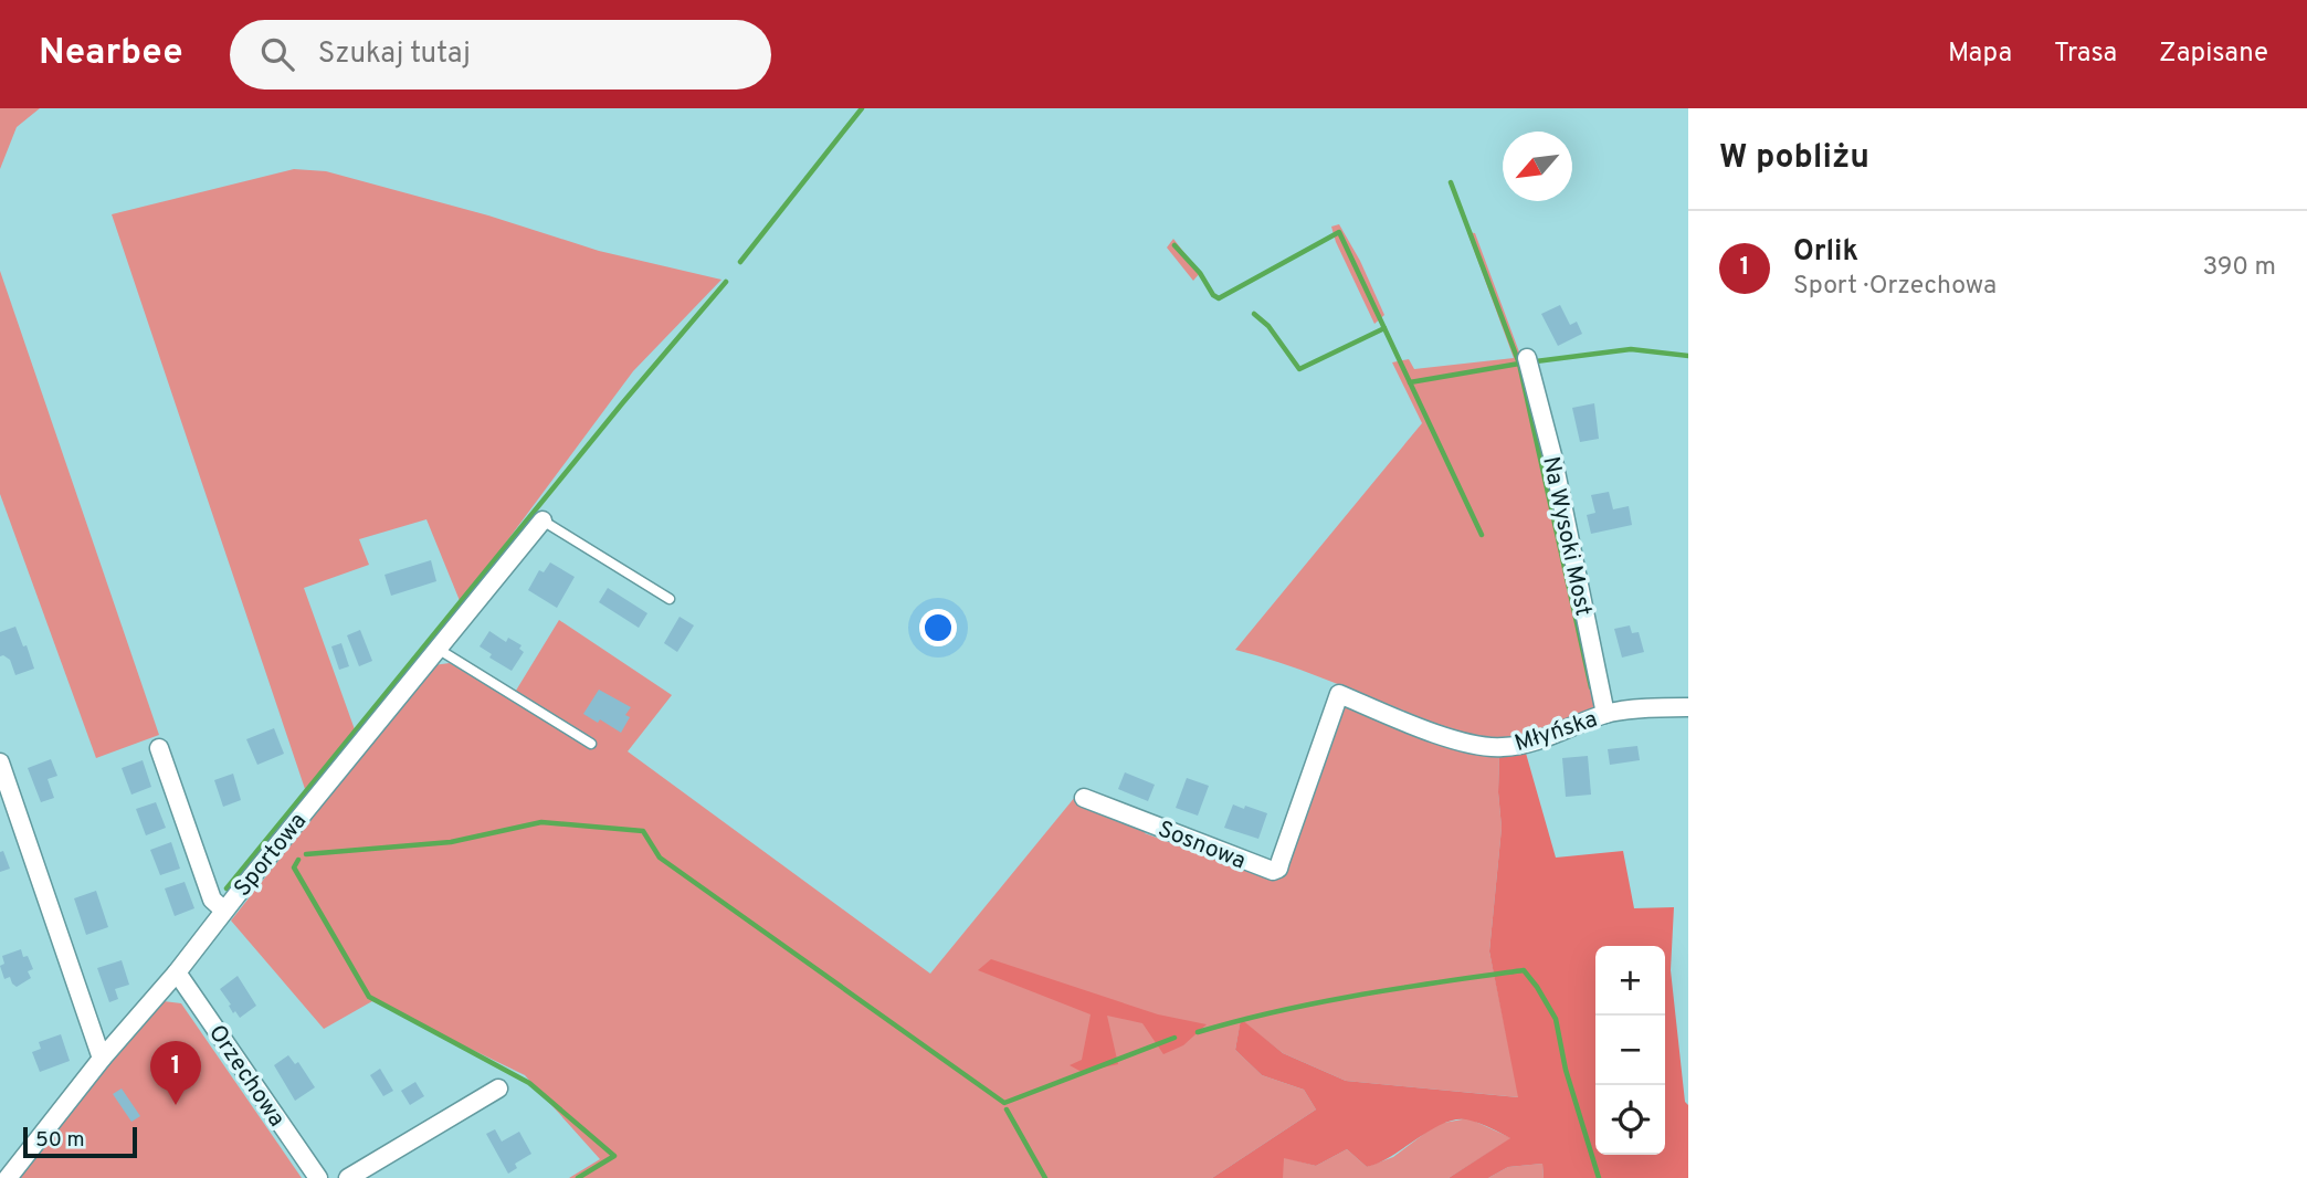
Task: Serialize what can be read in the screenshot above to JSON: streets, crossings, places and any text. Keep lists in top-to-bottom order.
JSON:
{
  "streets": {
    "street": [
      "Na Wysoki Most",
      "Młyńska",
      "Sosnowa",
      "Sportowa",
      "Orzechowa"
    ]
  },
  "crossings": [
    ["Na Wysoki Most", "Młyńska"],
    ["Młyńska", "Sosnowa"],
    ["Sportowa", "Orzechowa"]
  ],
  "scale_bar": "50 m",
  "north": "bottom left",
  "page": {
    "header": "Nearbee",
    "search": "Szukaj tutaj",
    "nav": ["Mapa", "Trasa", "Zapisane"],
    "heading": "W pobliżu",
    "list": [
      {
        "mark": "1",
        "name": "Orlik",
        "note": "Sport · Orzechowa",
        "value": "390 m"
      }
    ],
    "map_buttons": ["+", "−"],
    "pins": "1",
    "scale": "50 m"
  }
}
